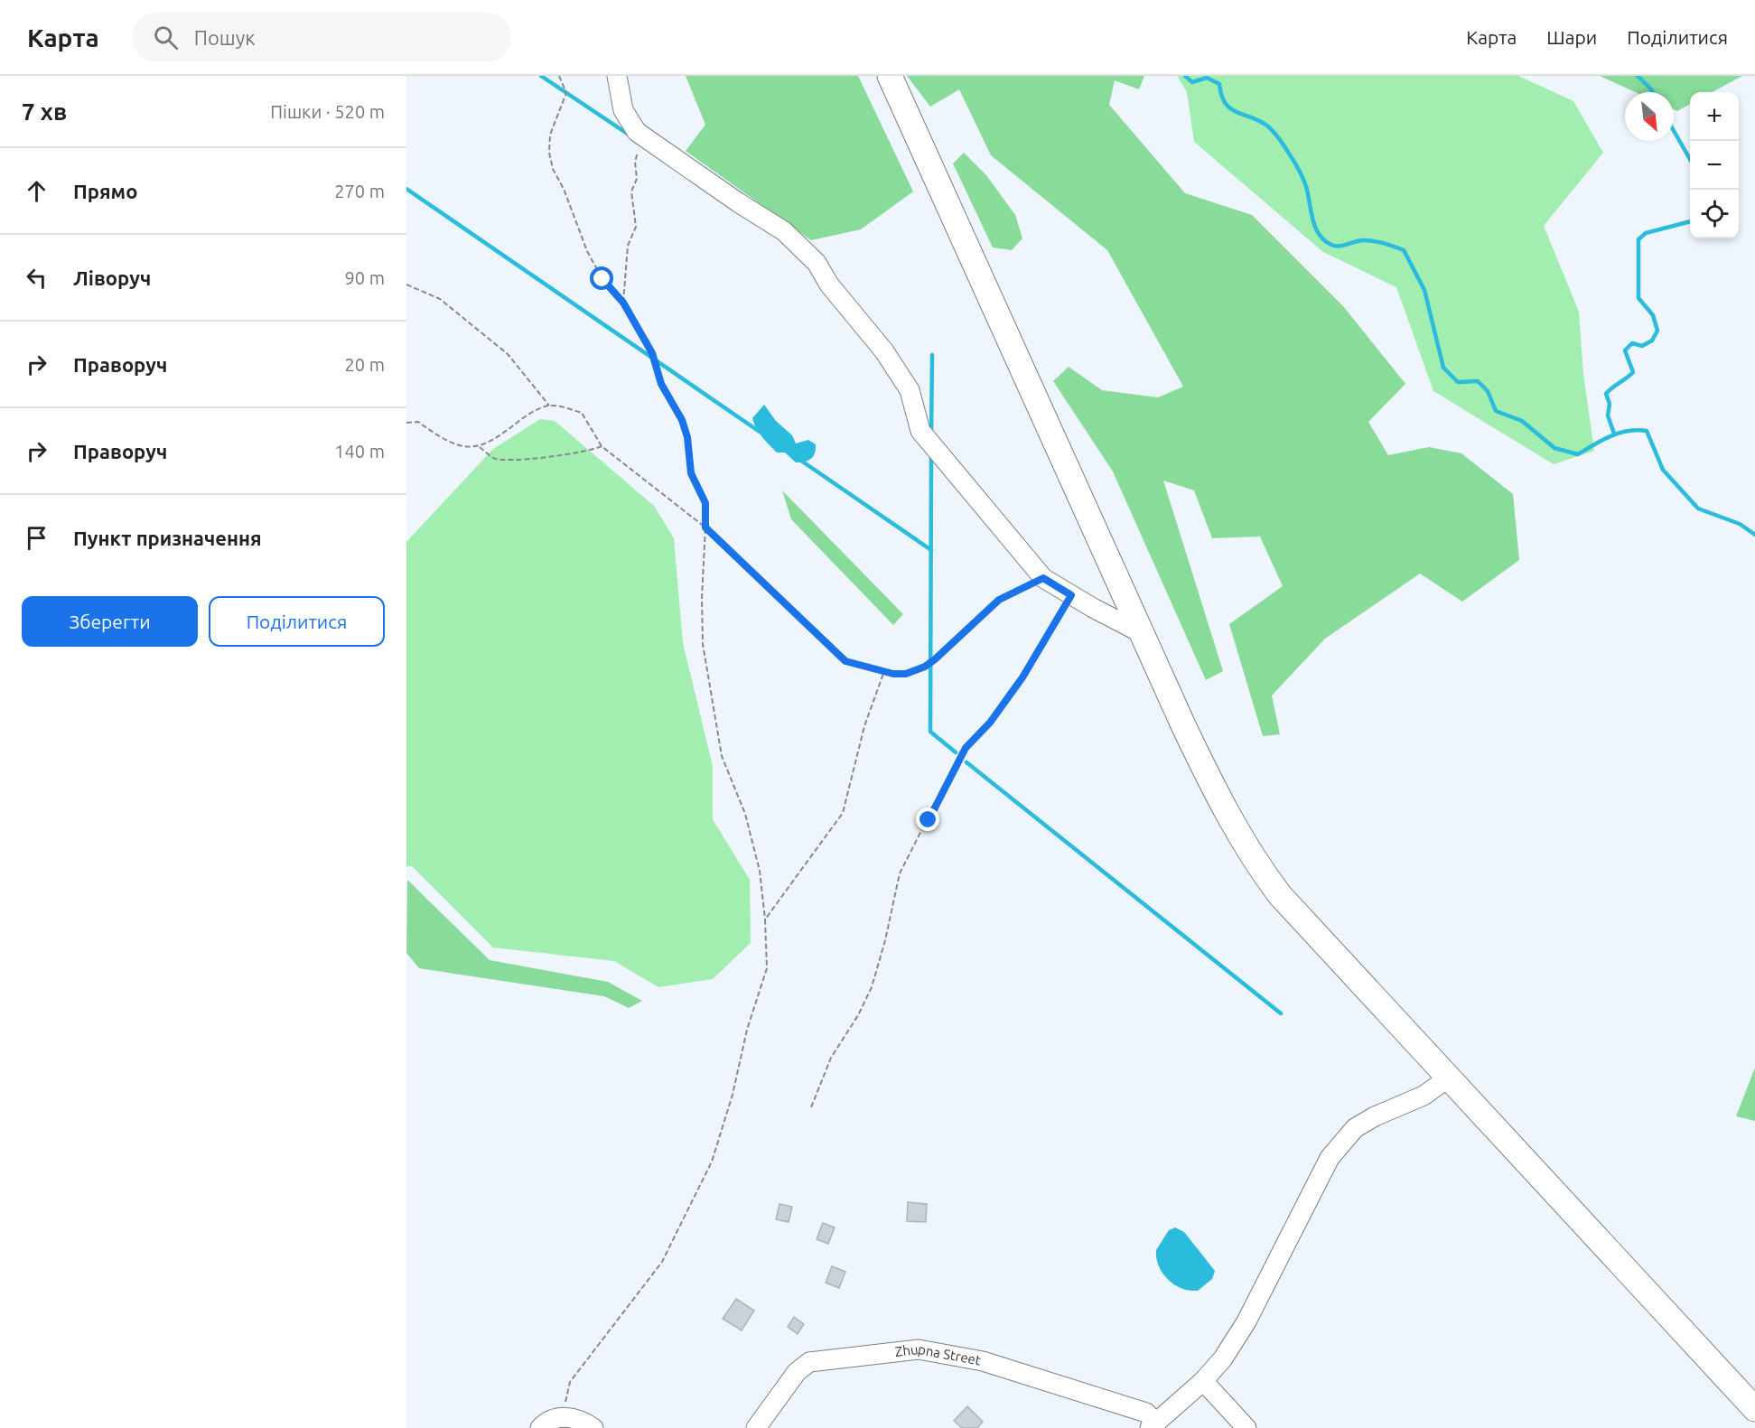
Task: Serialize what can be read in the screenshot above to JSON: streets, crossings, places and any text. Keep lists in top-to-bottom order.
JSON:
{
  "streets": {
    "street": ["Zhupna Street"]
  },
  "north": "bottom right",
  "page": {
    "header": "Карта",
    "search": "Пошук",
    "nav": ["Карта", "Шари", "Поділитися"],
    "heading": ["7 хв", "Пішки · 520 m"],
    "map_buttons": ["+", "−"],
    "list": [
      ["Прямо", "270 m"],
      ["Ліворуч", "90 m"],
      ["Праворуч", "20 m"],
      ["Праворуч", "140 m"],
      "Пункт призначення"
    ],
    "buttons": ["Зберегти", "Поділитися"]
  }
}
